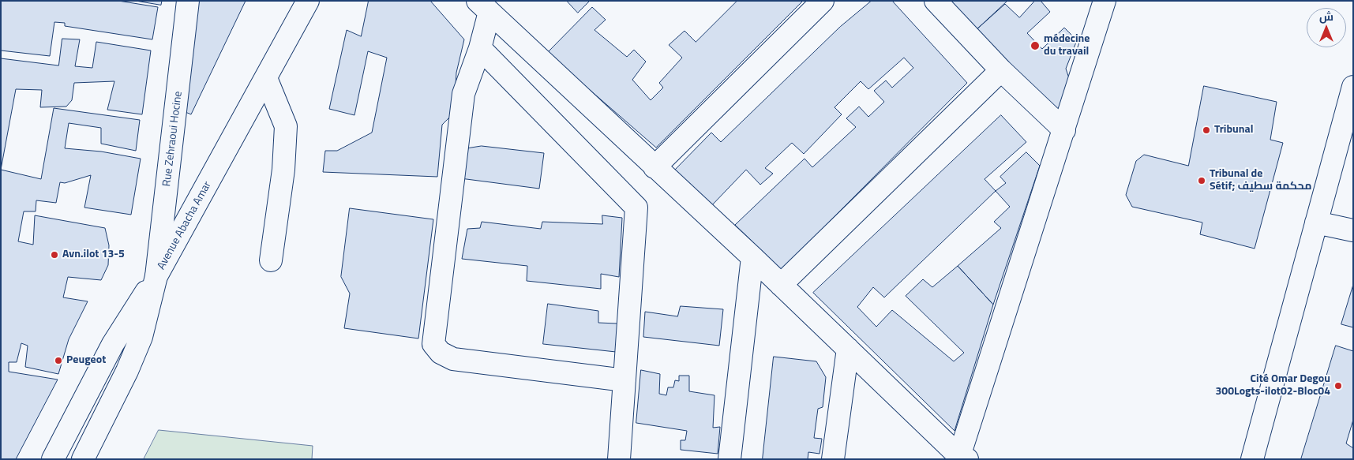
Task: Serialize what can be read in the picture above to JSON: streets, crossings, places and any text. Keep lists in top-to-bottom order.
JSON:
{
  "streets": {
    "street": ["Rue Zehraoui Hocine", "Avenue Abacha Amar"]
  },
  "crossings": [
    ["Rue Zehraoui Hocine", "Avenue Abacha Amar"]
  ],
  "places": [
    "médecine du travail",
    "Tribunal",
    "Tribunal de Sétif; محكمة سطيف",
    "Avn.ilot 13-5",
    "Peugeot",
    "Cité Omar Degou 300Logts-ilot02-Bloc04"
  ],
  "north": "top"
}
